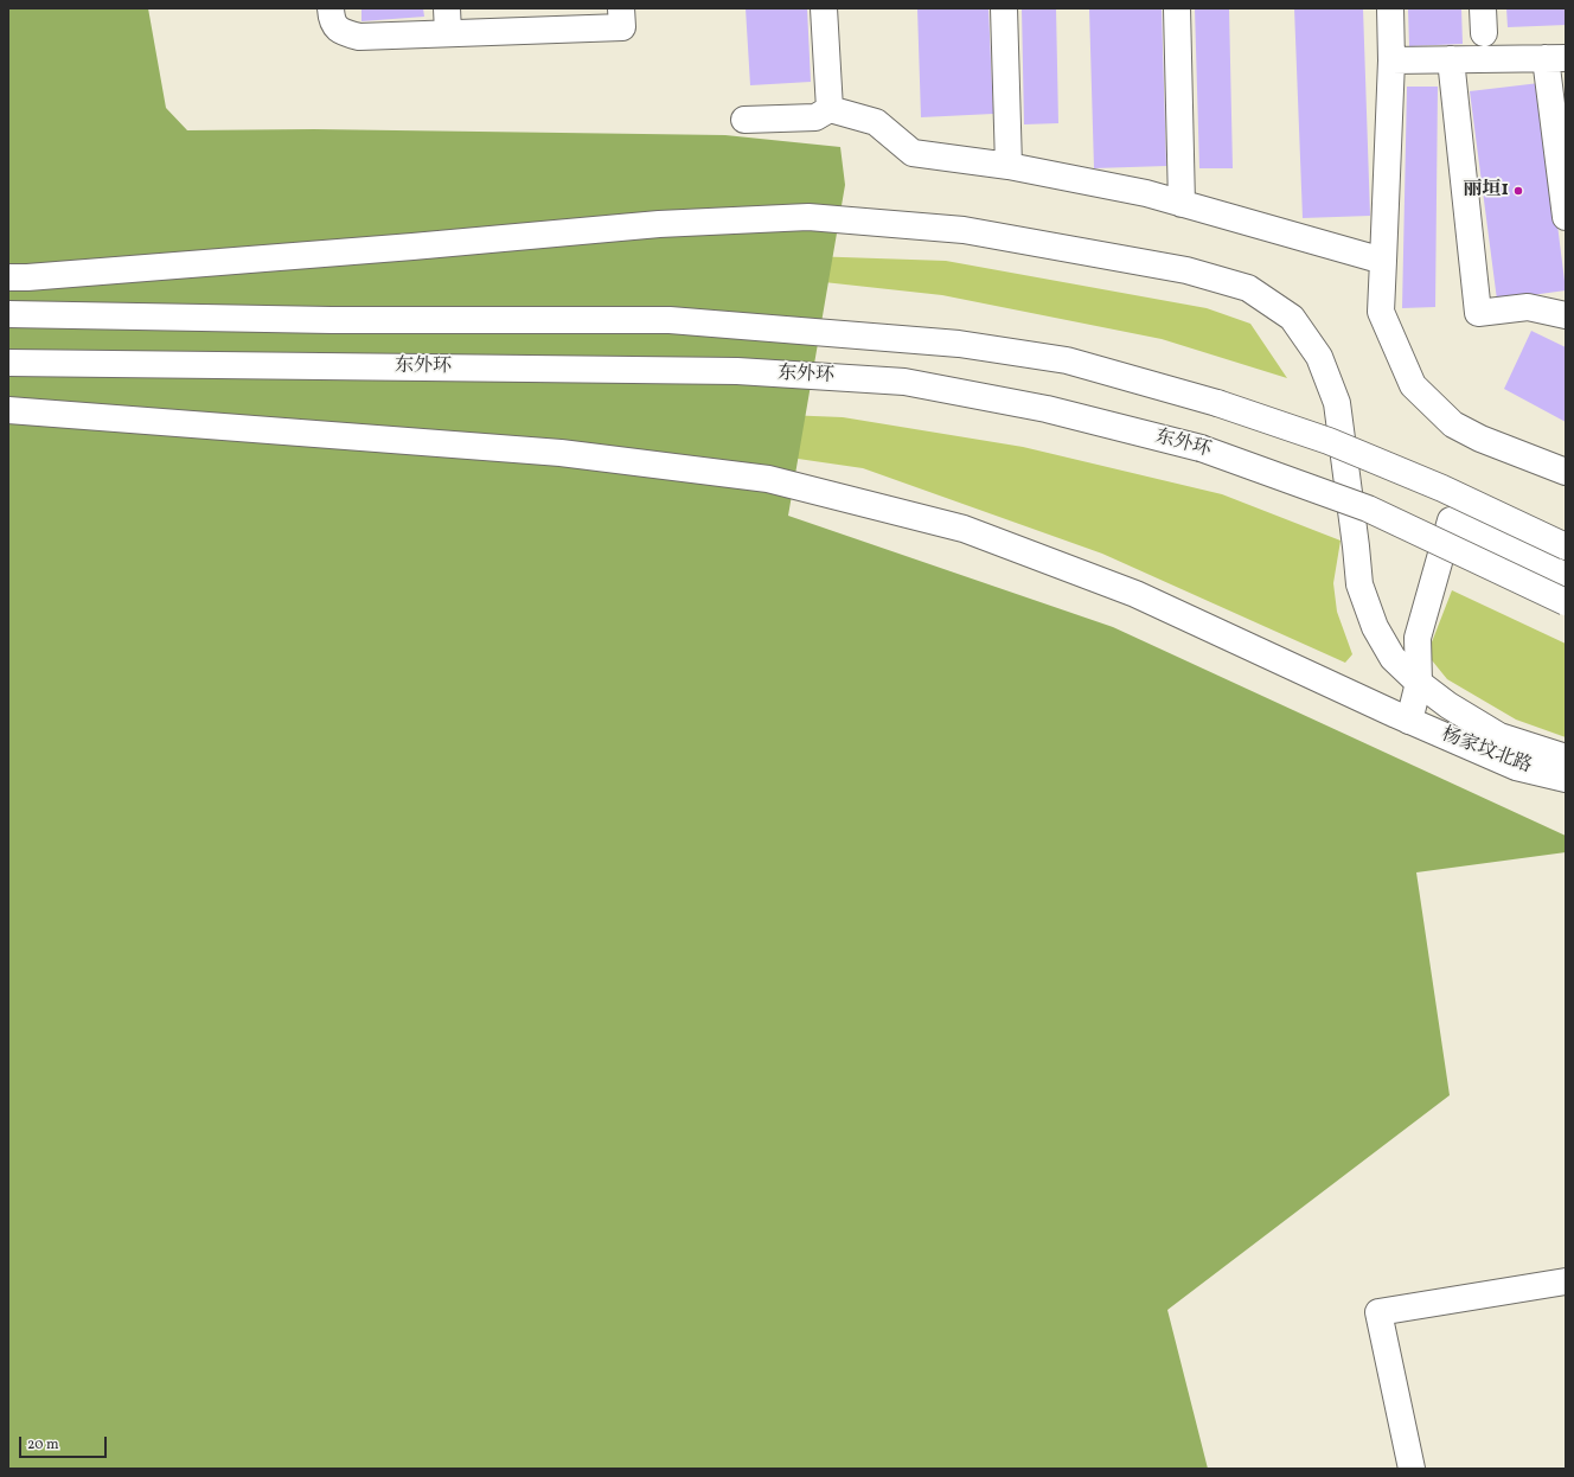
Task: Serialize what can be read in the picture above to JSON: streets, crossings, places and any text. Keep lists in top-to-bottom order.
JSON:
{
  "streets": {
    "main road": ["东外环", "杨家坟北路"]
  },
  "places": ["丽垣1"],
  "scale_bar": "20 m"
}
